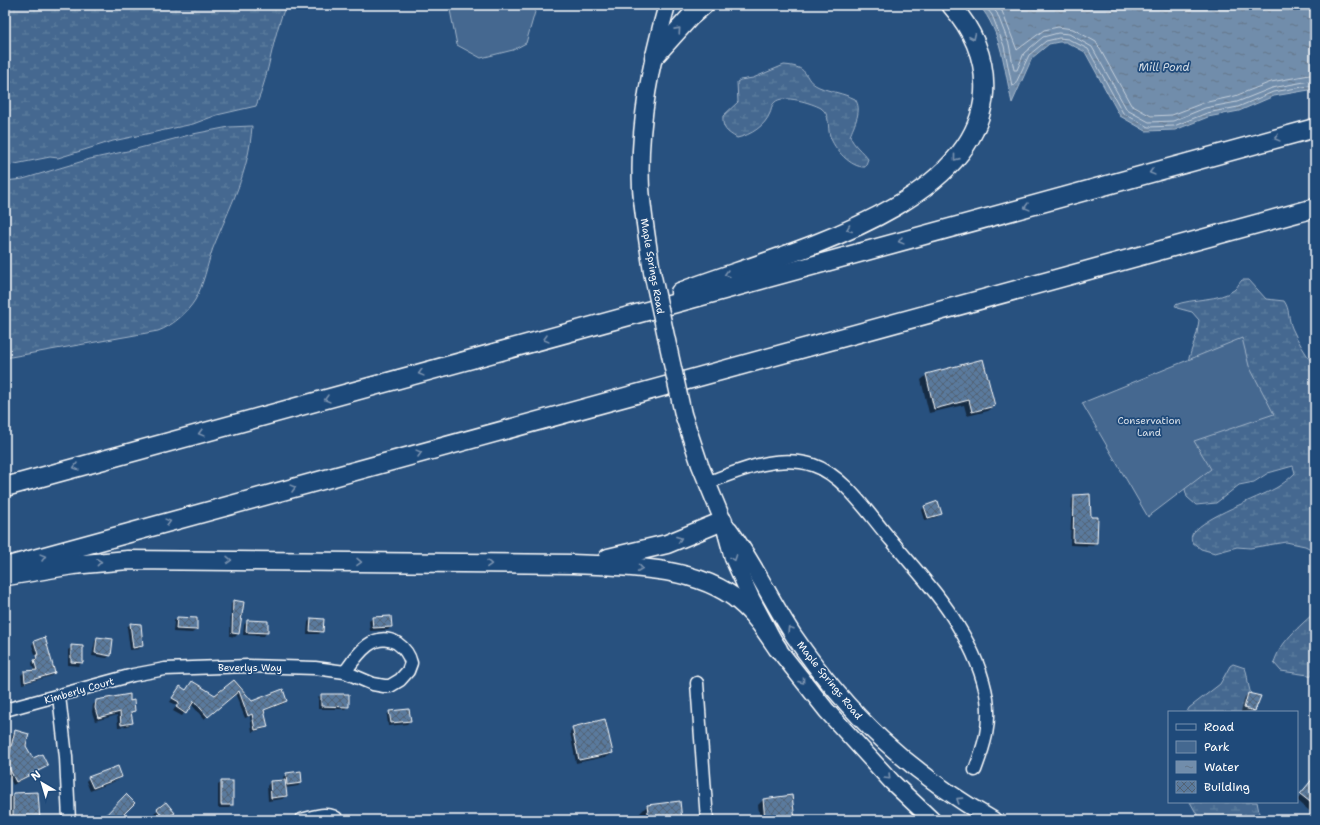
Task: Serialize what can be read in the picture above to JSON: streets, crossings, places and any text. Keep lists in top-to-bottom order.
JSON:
{
  "streets": {
    "main road": ["Maple Springs Road"],
    "street": ["Beverlys Way", "Kimberly Court"]
  },
  "crossings": [
    ["Beverlys Way", "Kimberly Court"]
  ],
  "water": ["Mill Pond"],
  "parks": ["Conservation Land"],
  "legend": [
    "Road",
    "Park",
    "Water",
    "Building"
  ],
  "north": "top left"
}
